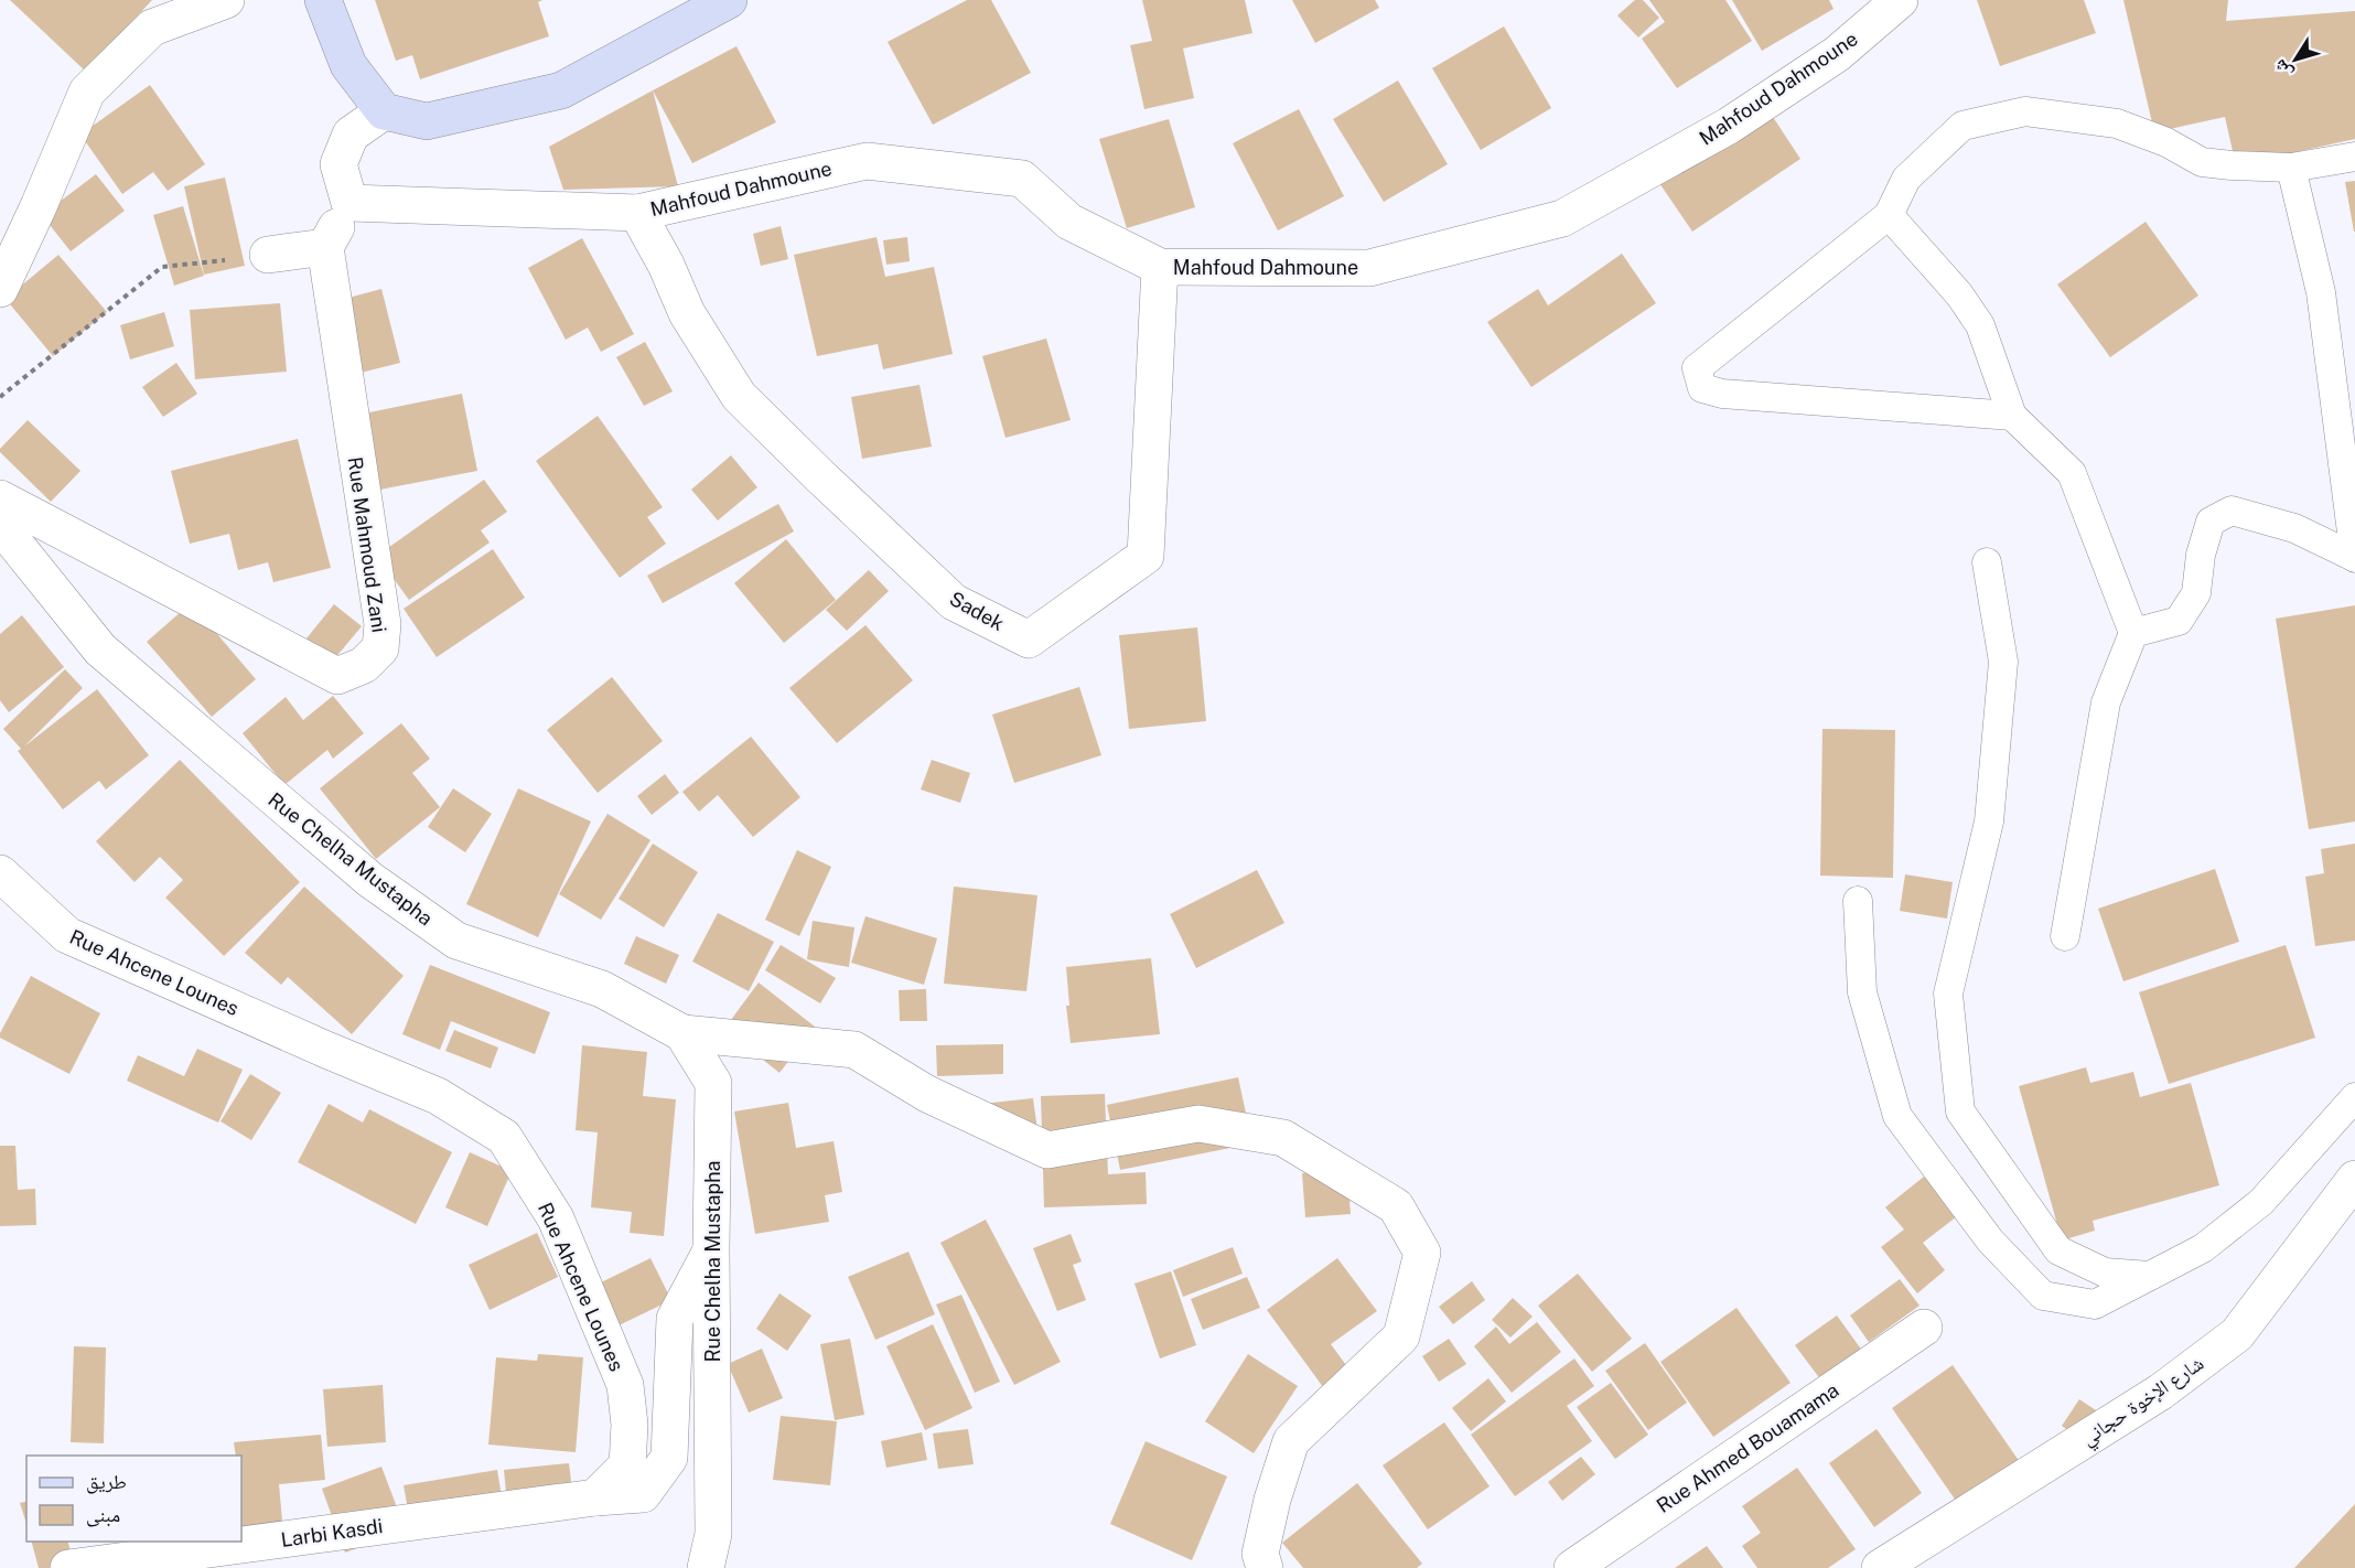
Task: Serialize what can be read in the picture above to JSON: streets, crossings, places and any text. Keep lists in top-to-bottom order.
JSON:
{
  "streets": {
    "street": [
      "Mahfoud Dahmoune",
      "Rue Mahmoud Zani",
      "Sadek",
      "Rue Chelha Mustapha",
      "Rue Ahcene Lounes",
      "شارع الإخوة حجاني",
      "Rue Ahmed Bouamama",
      "Larbi Kasdi"
    ]
  },
  "crossings": [
    ["Mahfoud Dahmoune", "Sadek"],
    ["Rue Ahcene Lounes", "Larbi Kasdi"]
  ],
  "legend": ["طريق", "مبنى"],
  "north": "bottom left"
}
